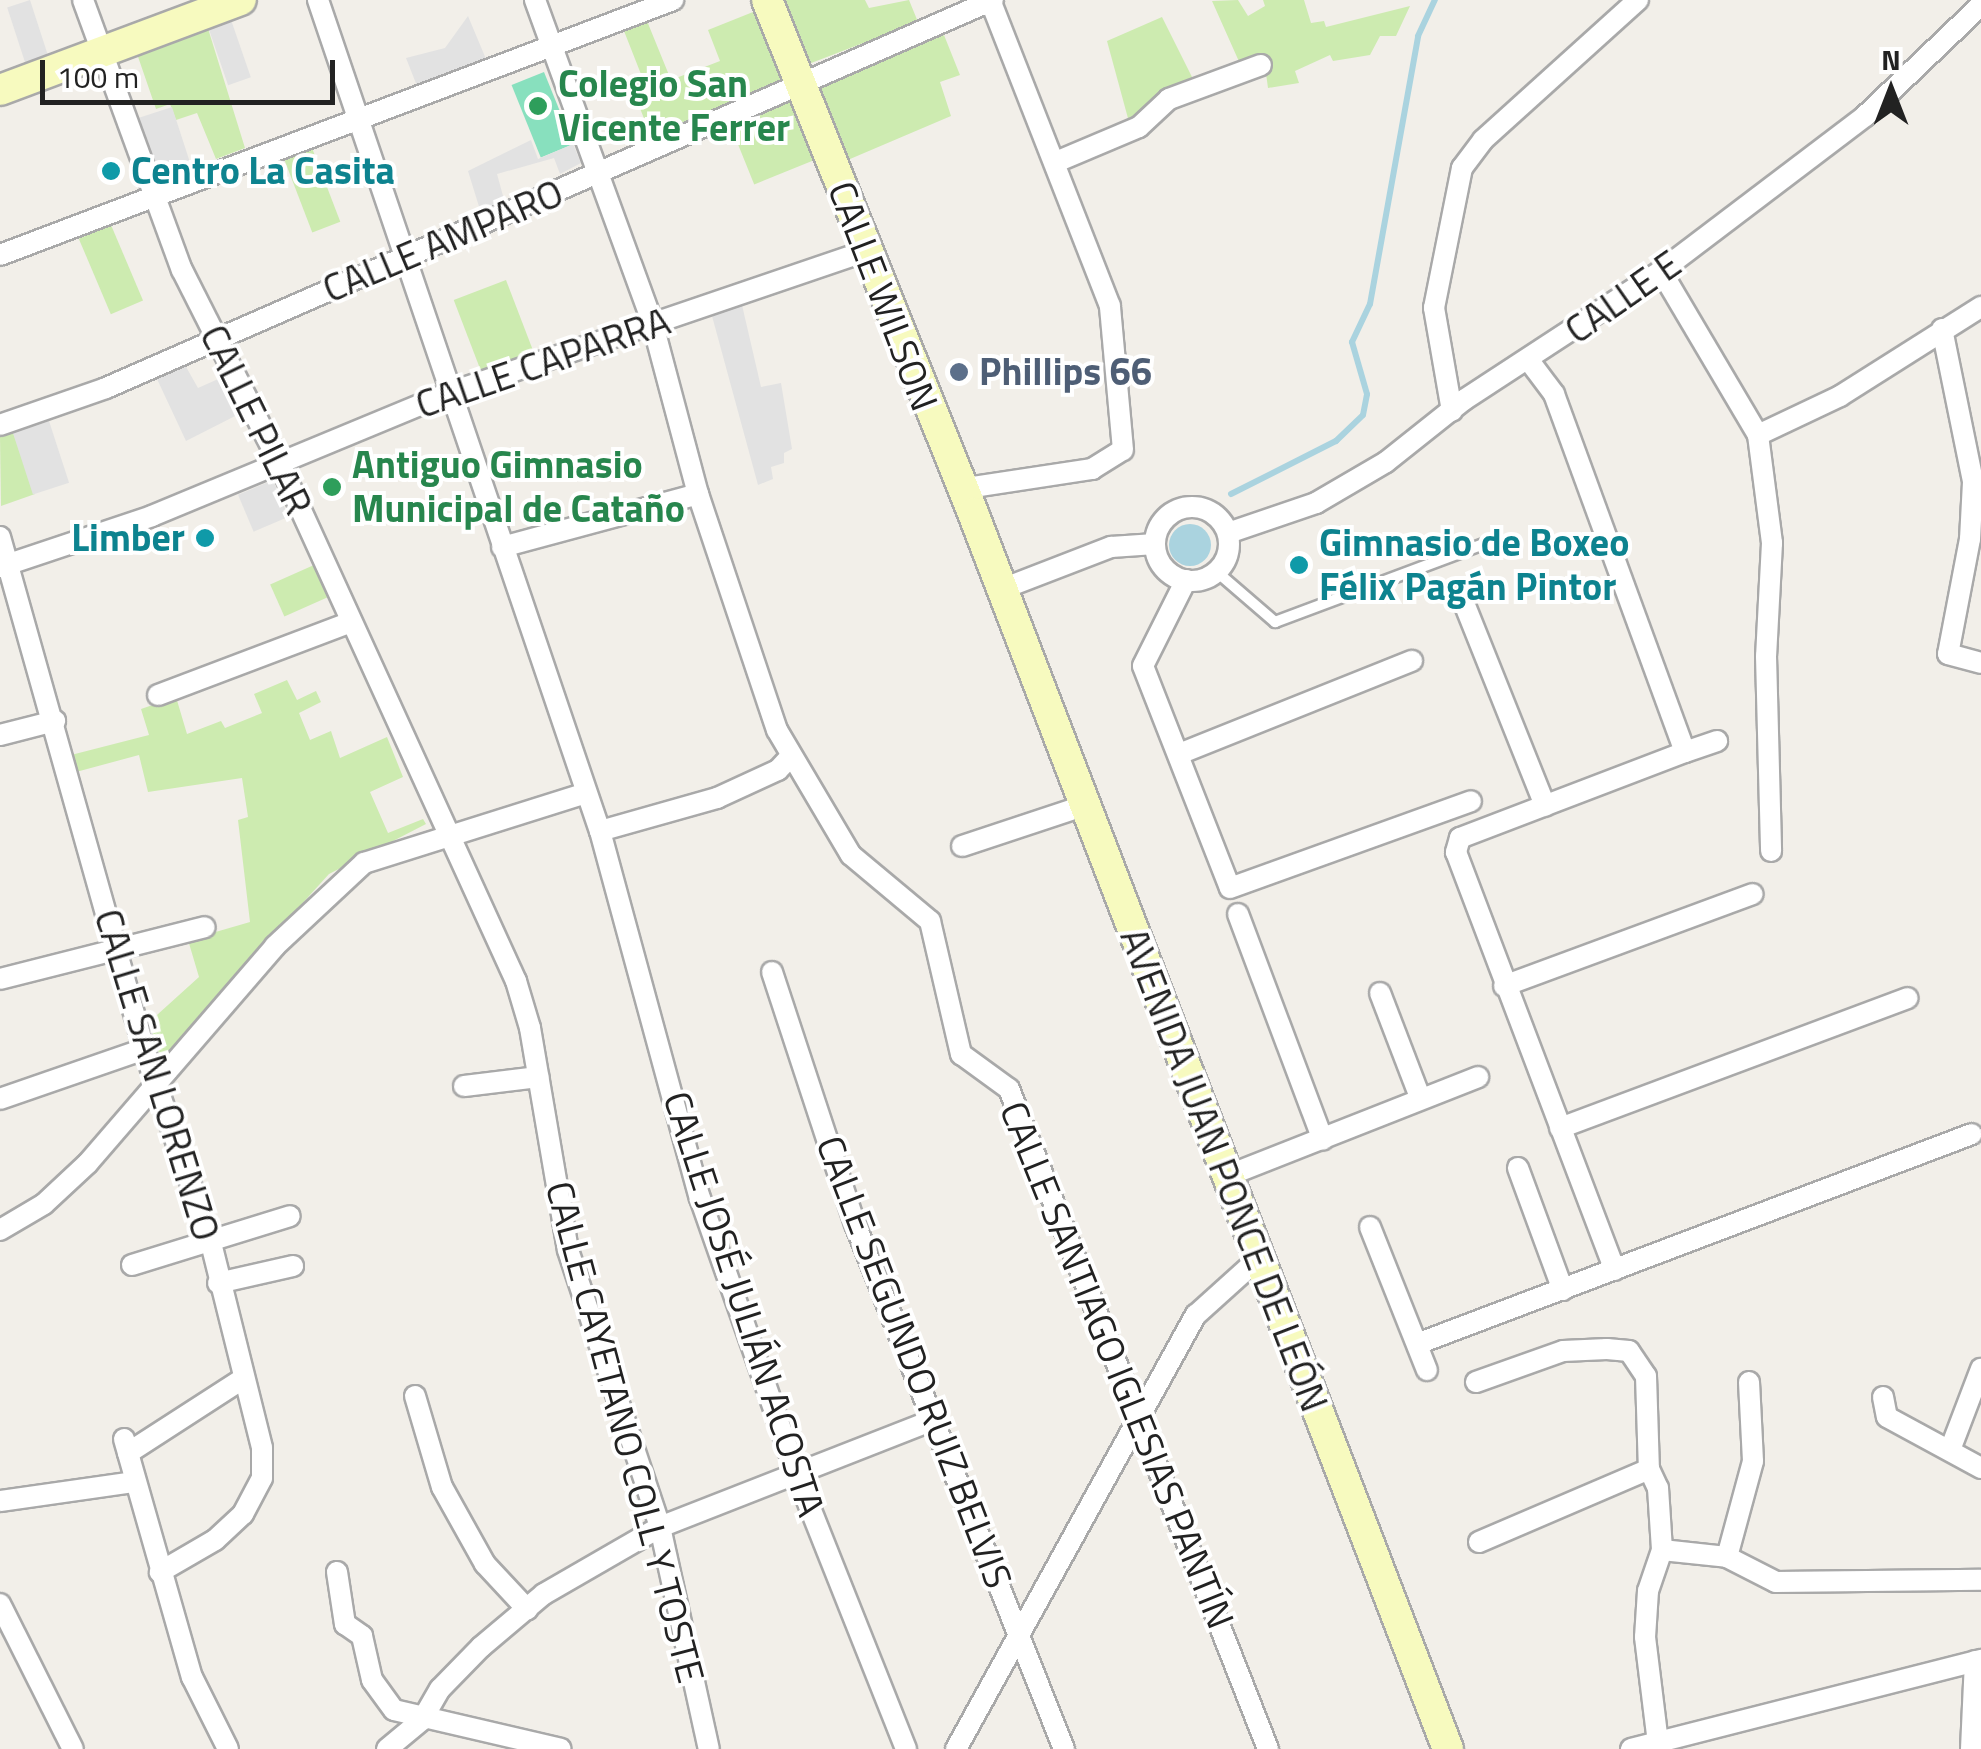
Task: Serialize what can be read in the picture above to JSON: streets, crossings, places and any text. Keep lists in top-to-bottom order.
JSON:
{
  "streets": {
    "main road": ["CALLE WILSON", "AVENIDA JUAN PONCE DE LEÓN"],
    "street": [
      "CALLE AMPARO",
      "CALLE E",
      "CALLE CAPARRA",
      "CALLE PILAR",
      "CALLE SAN LORENZO",
      "CALLE JOSÉ JULIÁN ACOSTA",
      "CALLE SEGUNDO RUIZ BELVIS",
      "CALLE SANTIAGO IGLESIAS PANTÍN",
      "CALLE CAYETANO COLL Y TOSTE"
    ]
  },
  "crossings": [
    ["CALLE AMPARO", "CALLE WILSON"],
    ["CALLE AMPARO", "CALLE PILAR"],
    ["CALLE AMPARO", "CALLE JOSÉ JULIÁN ACOSTA"],
    ["CALLE AMPARO", "CALLE SANTIAGO IGLESIAS PANTÍN"],
    ["CALLE WILSON", "CALLE CAPARRA"],
    ["CALLE WILSON", "AVENIDA JUAN PONCE DE LEÓN"],
    ["CALLE CAPARRA", "CALLE PILAR"],
    ["CALLE CAPARRA", "CALLE SAN LORENZO"],
    ["CALLE CAPARRA", "CALLE JOSÉ JULIÁN ACOSTA"],
    ["CALLE CAPARRA", "CALLE SANTIAGO IGLESIAS PANTÍN"],
    ["CALLE PILAR", "CALLE CAYETANO COLL Y TOSTE"]
  ],
  "places": [
    "Colegio San Vicente Ferrer",
    "Centro La Casita",
    "Phillips 66",
    "Antiguo Gimnasio Municipal de Cataño",
    "Limber",
    "Gimnasio de Boxeo Félix Pagán Pintor"
  ],
  "scale_bar": "100 m",
  "north": "top"
}
